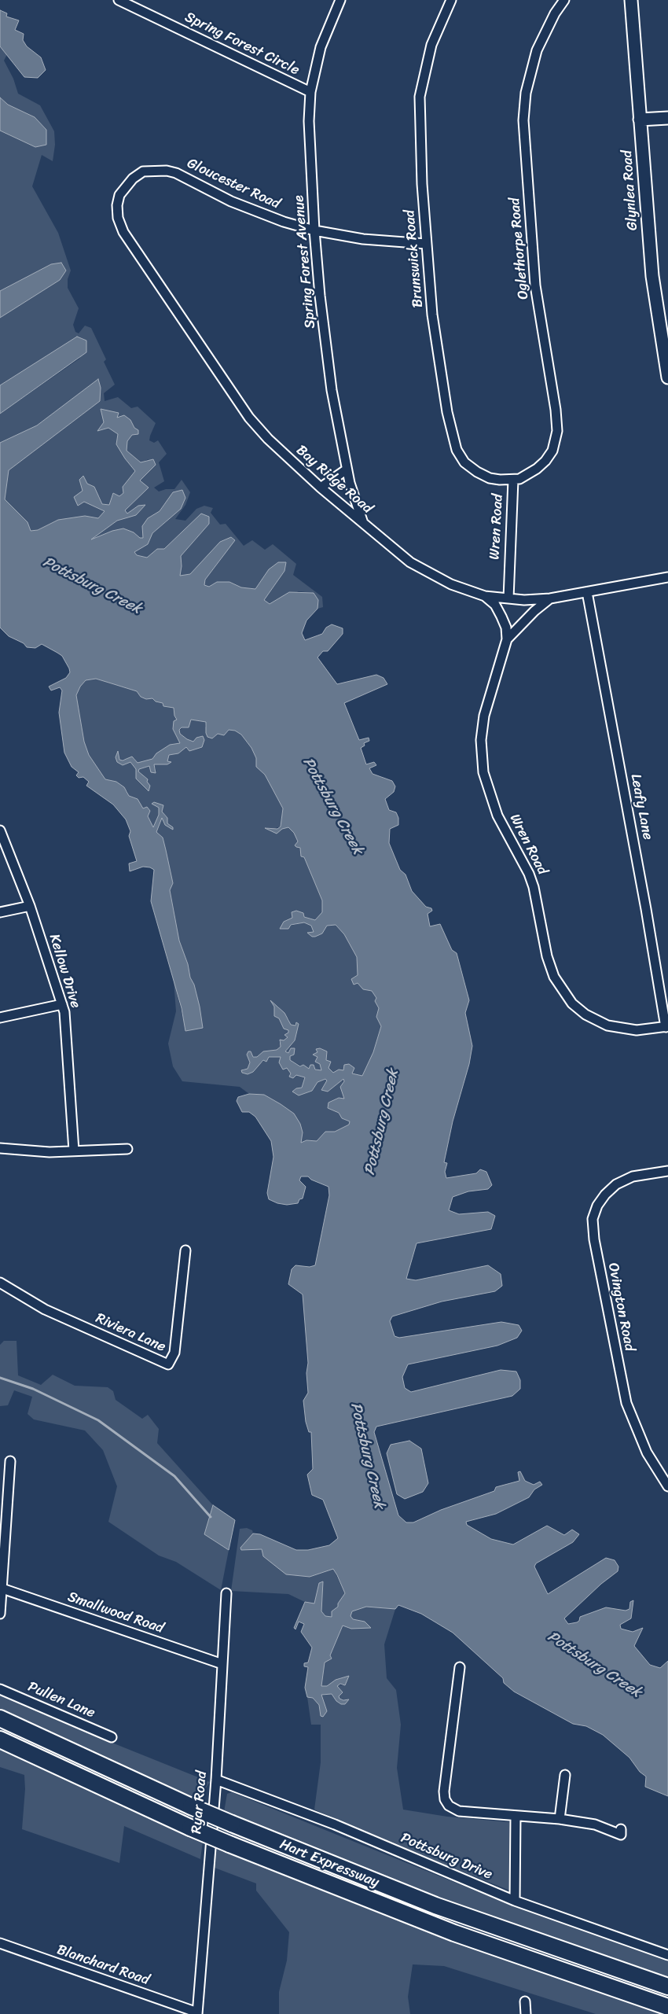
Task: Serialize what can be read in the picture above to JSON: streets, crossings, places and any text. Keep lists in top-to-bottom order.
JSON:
{
  "streets": {
    "highway": ["Hart Expressway"],
    "street": [
      "Spring Forest Circle",
      "Gloucester Road",
      "Glynlea Road",
      "Oglethorpe Road",
      "Brunswick Road",
      "Spring Forest Avenue",
      "Bay Ridge Road",
      "Wren Road",
      "Leafy Lane",
      "Kellow Drive",
      "Ovington Road",
      "Riviera Lane",
      "Smallwood Road",
      "Pullen Lane",
      "Ryar Road",
      "Pottsburg Drive",
      "Blanchard Road"
    ]
  },
  "crossings": [
    ["Spring Forest Circle", "Spring Forest Avenue"],
    ["Gloucester Road", "Brunswick Road"],
    ["Gloucester Road", "Spring Forest Avenue"],
    ["Gloucester Road", "Bay Ridge Road"],
    ["Oglethorpe Road", "Brunswick Road"],
    ["Oglethorpe Road", "Wren Road"],
    ["Brunswick Road", "Wren Road"],
    ["Spring Forest Avenue", "Bay Ridge Road"],
    ["Bay Ridge Road", "Wren Road"],
    ["Bay Ridge Road", "Leafy Lane"],
    ["Wren Road", "Leafy Lane"],
    ["Smallwood Road", "Ryar Road"],
    ["Ryar Road", "Pottsburg Drive"],
    ["Ryar Road", "Blanchard Road"]
  ],
  "water": ["Pottsburg Creek"]
}
